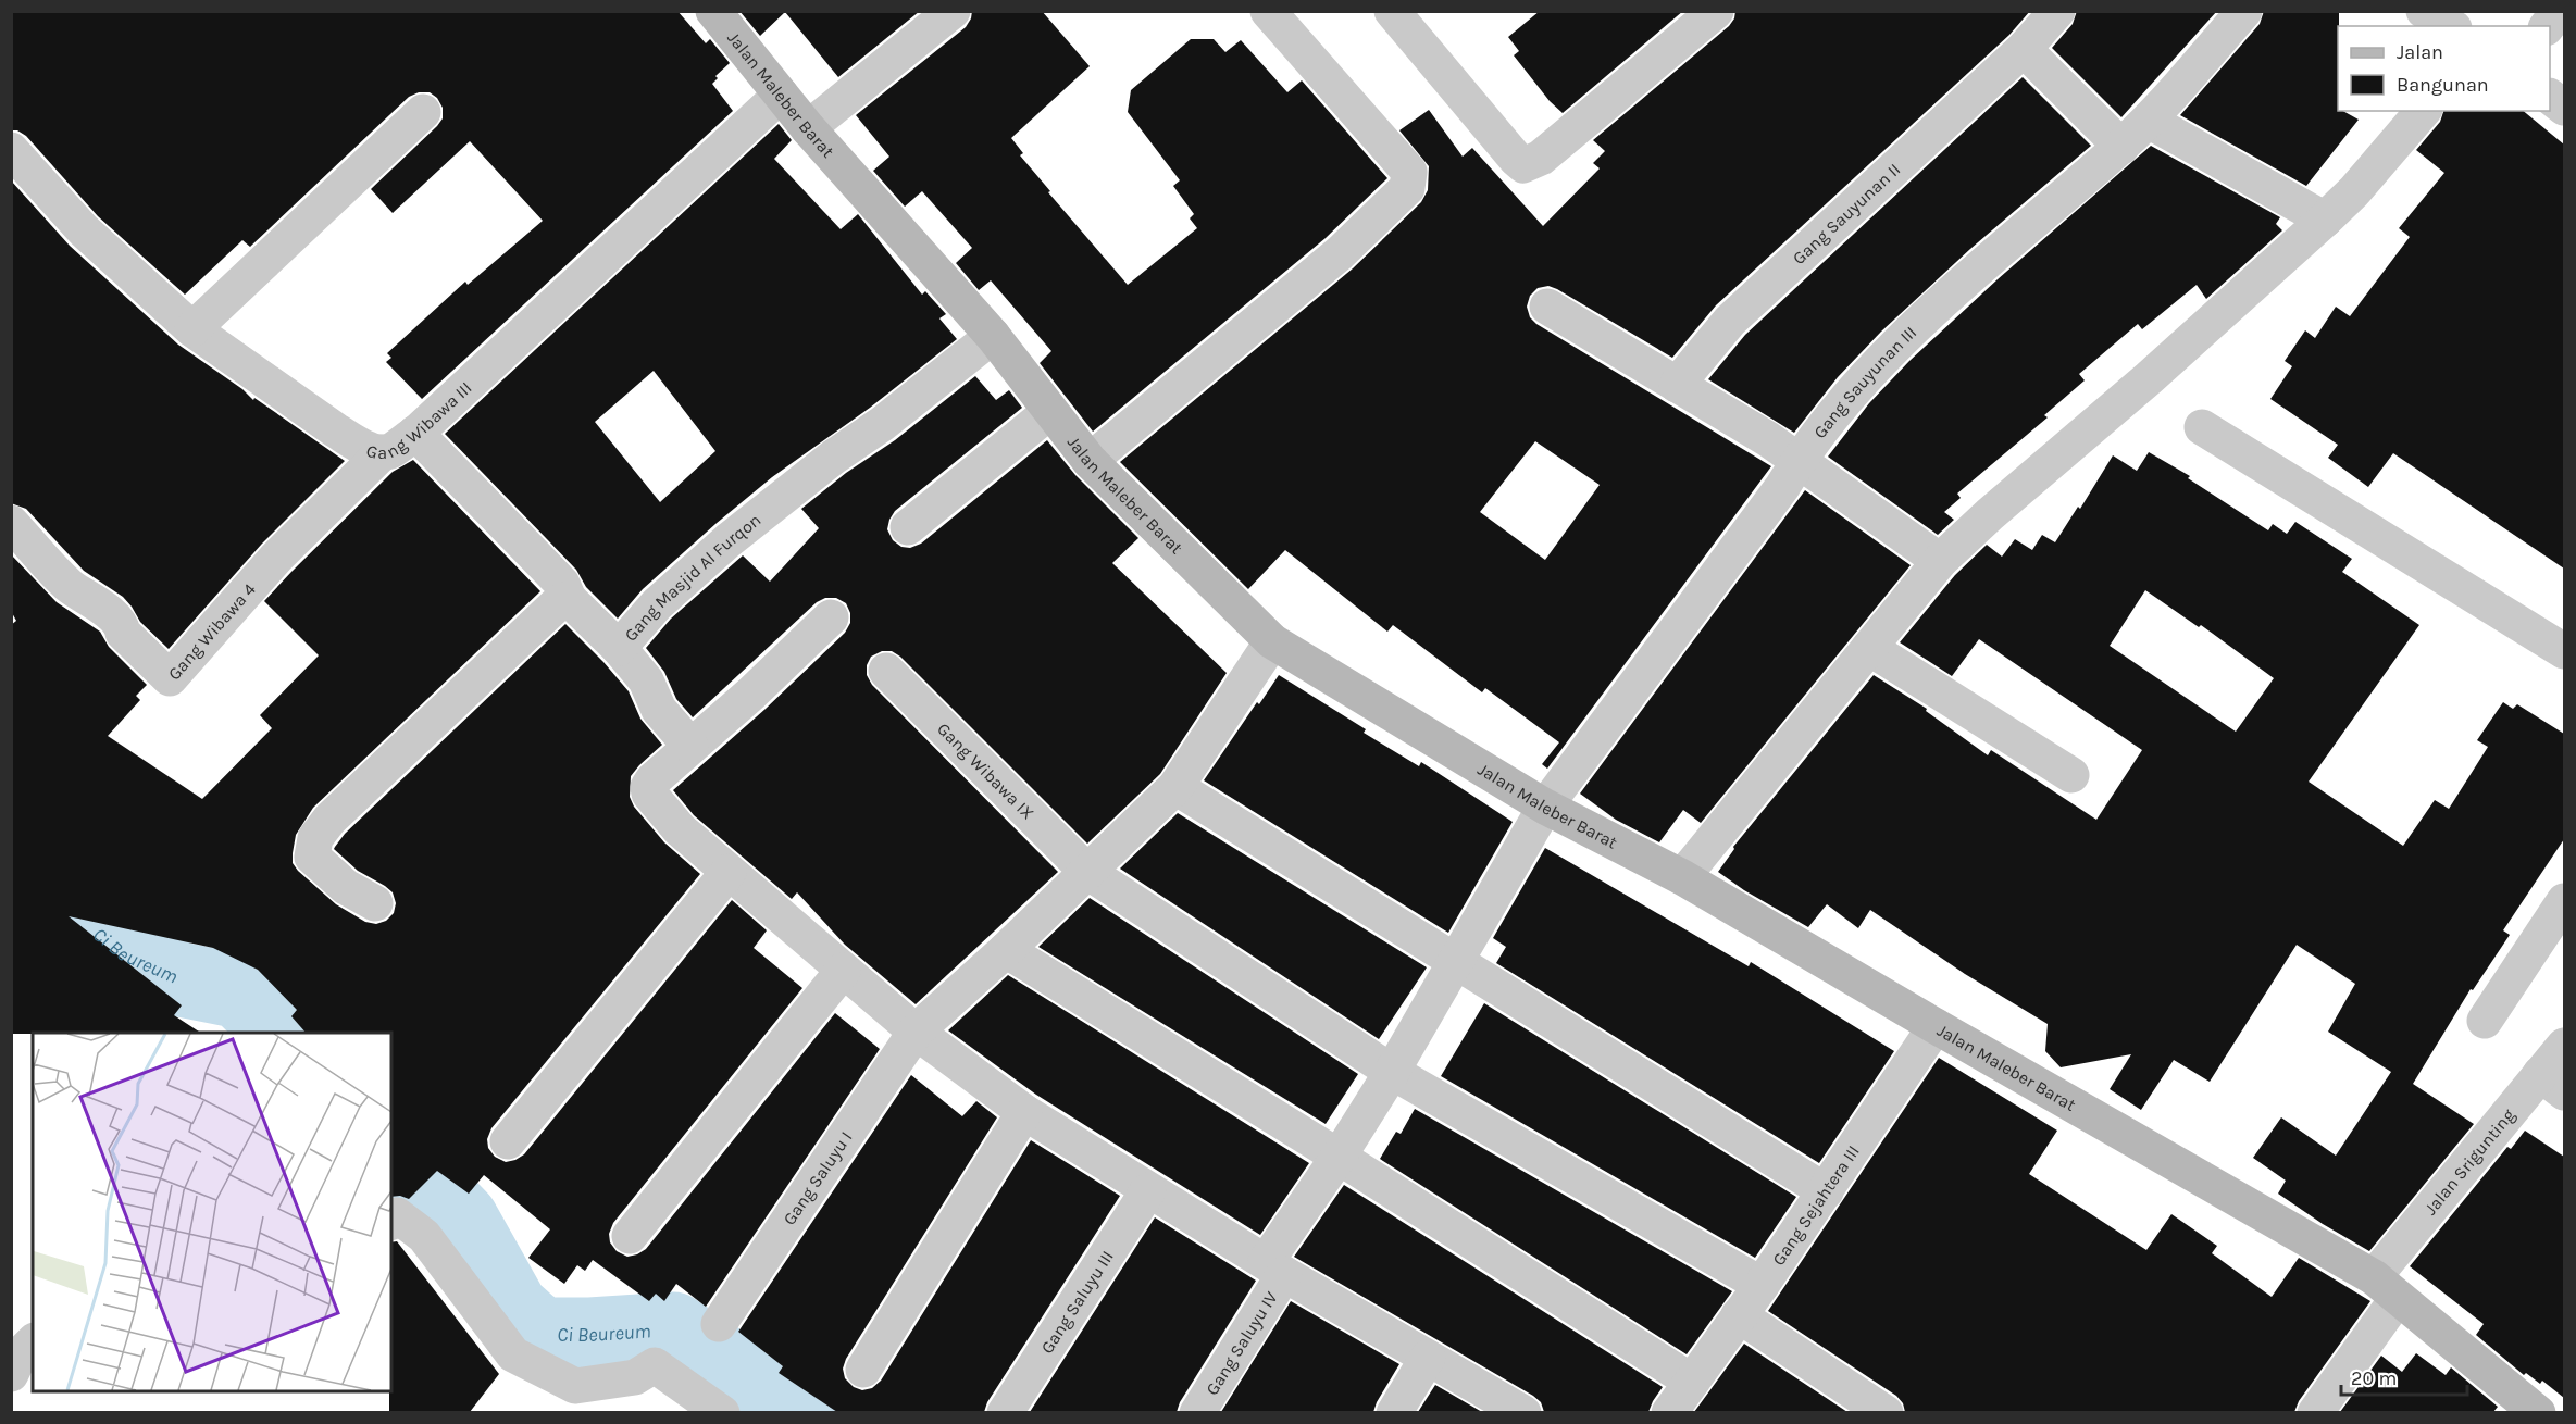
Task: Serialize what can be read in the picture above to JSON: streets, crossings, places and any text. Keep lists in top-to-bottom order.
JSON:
{
  "streets": {
    "street": [
      "Jalan Maleber Barat",
      "Gang Sauyunan II",
      "Gang Sauyunan III",
      "Gang Wibawa III",
      "Gang Masjid Al Furqon",
      "Gang Wibawa 4",
      "Gang Wibawa IX",
      "Jalan Srigunting",
      "Gang Saluyu I",
      "Gang Sejahtera III",
      "Gang Saluyu III",
      "Gang Saluyu IV"
    ]
  },
  "crossings": [
    ["Jalan Maleber Barat", "Gang Sauyunan III"],
    ["Jalan Maleber Barat", "Gang Wibawa III"],
    ["Jalan Maleber Barat", "Gang Masjid Al Furqon"],
    ["Jalan Maleber Barat", "Jalan Srigunting"],
    ["Jalan Maleber Barat", "Gang Saluyu I"],
    ["Jalan Maleber Barat", "Gang Sejahtera III"],
    ["Gang Sauyunan III", "Gang Wibawa IX"],
    ["Gang Sauyunan III", "Gang Saluyu IV"],
    ["Gang Wibawa III", "Gang Masjid Al Furqon"],
    ["Gang Wibawa III", "Gang Wibawa 4"],
    ["Gang Wibawa IX", "Gang Saluyu I"],
    ["Gang Wibawa IX", "Gang Sejahtera III"],
    ["Gang Wibawa IX", "Gang Saluyu IV"]
  ],
  "water": ["Ci Beureum"],
  "legend": ["Jalan", "Bangunan"],
  "scale_bar": "20 m"
}
